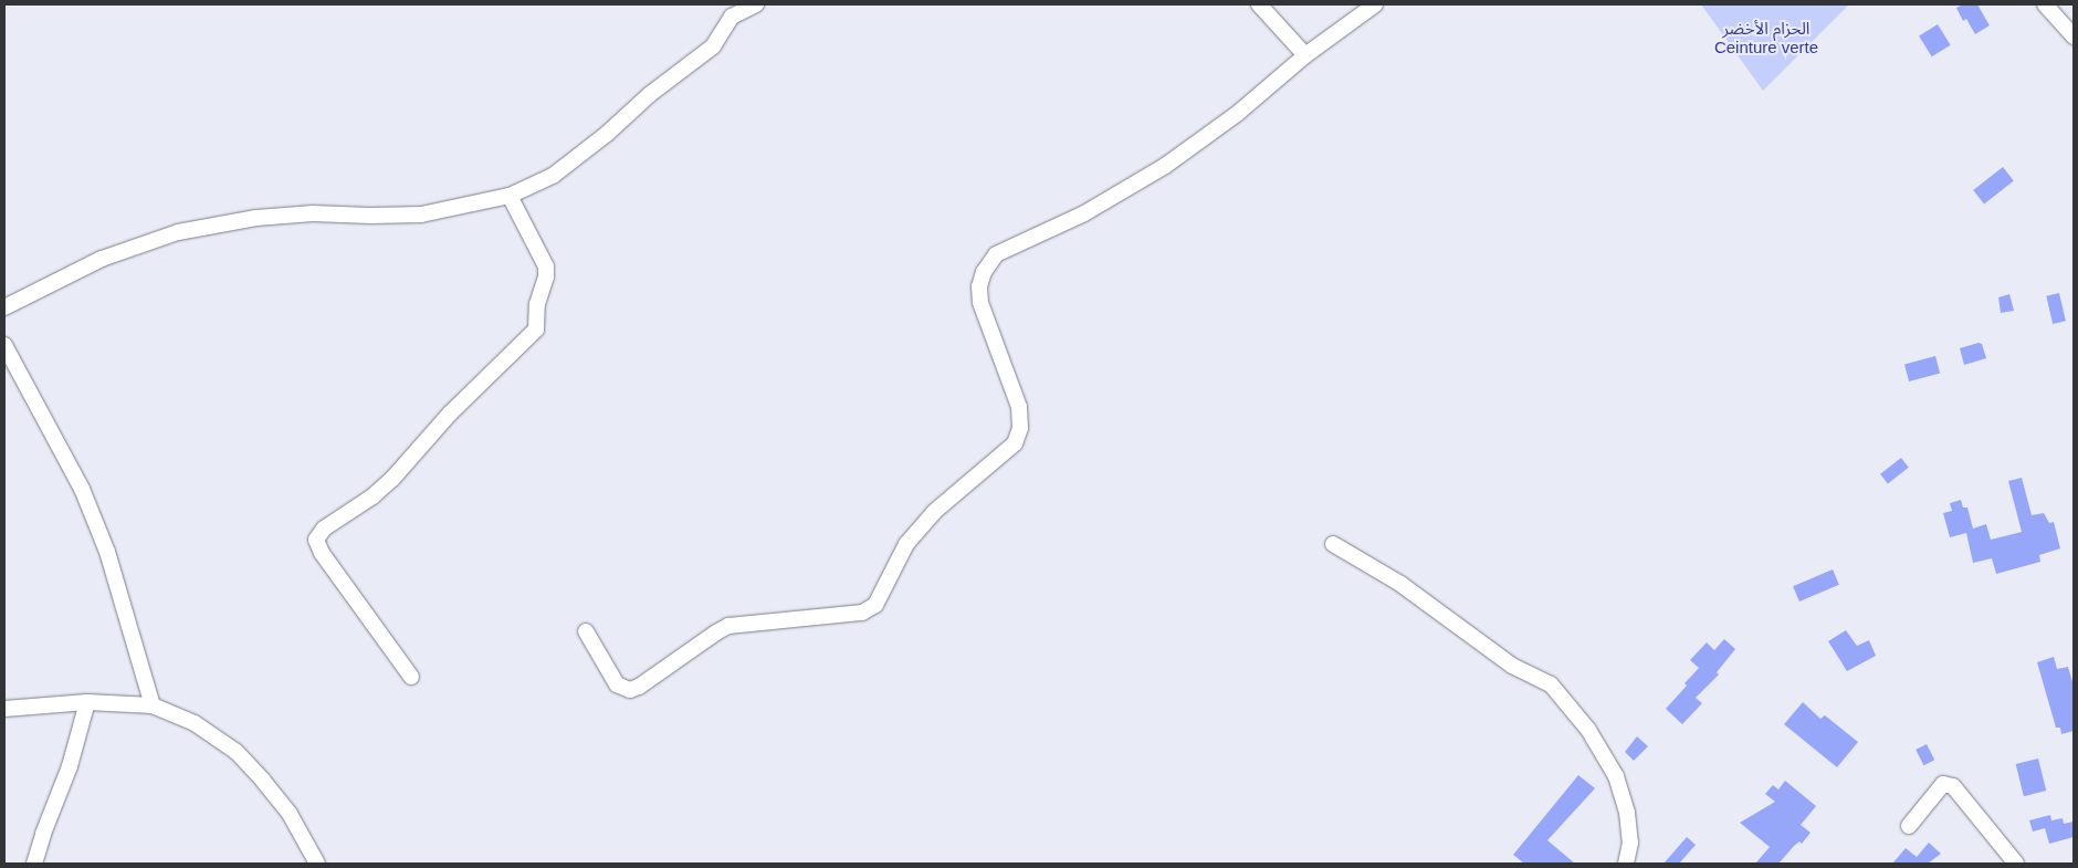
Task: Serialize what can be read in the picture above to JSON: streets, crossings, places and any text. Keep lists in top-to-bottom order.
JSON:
{
  "parks": ["الحزام الأخضر Ceinture verte"]
}
